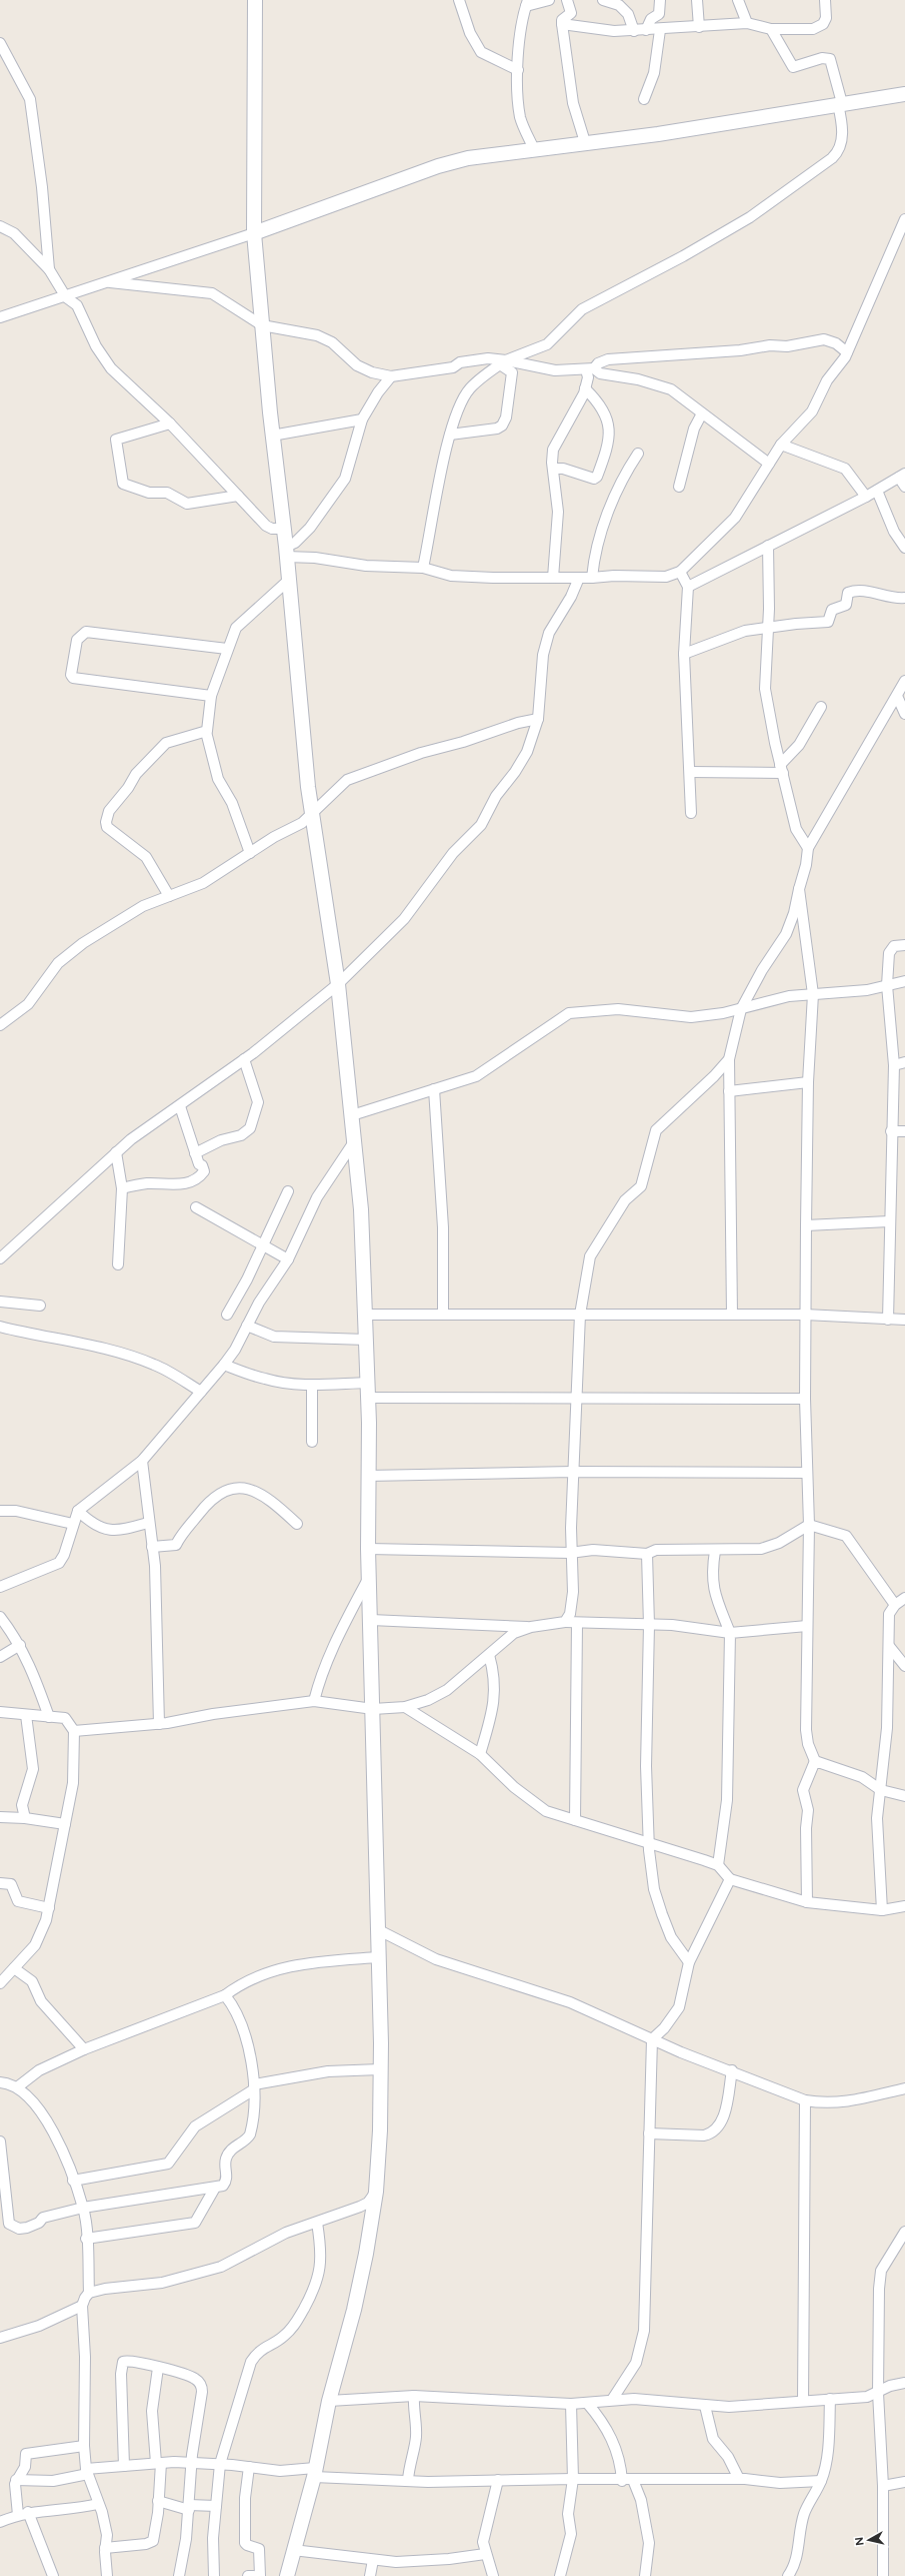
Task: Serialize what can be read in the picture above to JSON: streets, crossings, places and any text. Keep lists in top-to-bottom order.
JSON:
{
  "north": "left"
}
